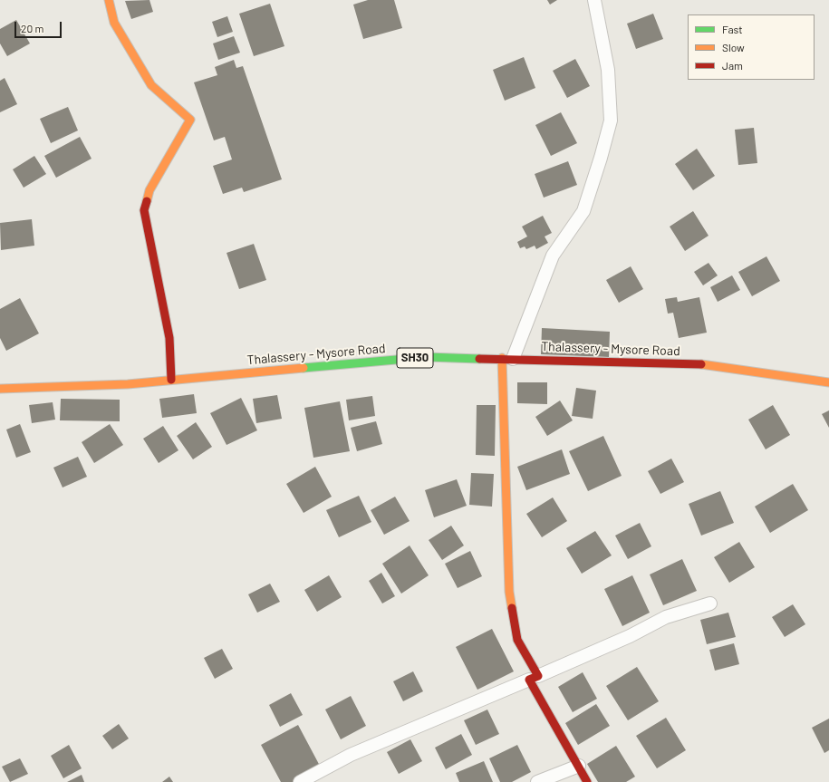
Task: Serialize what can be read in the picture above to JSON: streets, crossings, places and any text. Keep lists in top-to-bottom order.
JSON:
{
  "streets": {
    "street": ["Thalassery - Mysore Road", "SH30"]
  },
  "legend": ["Fast", "Slow", "Jam"],
  "scale_bar": "20 m"
}
